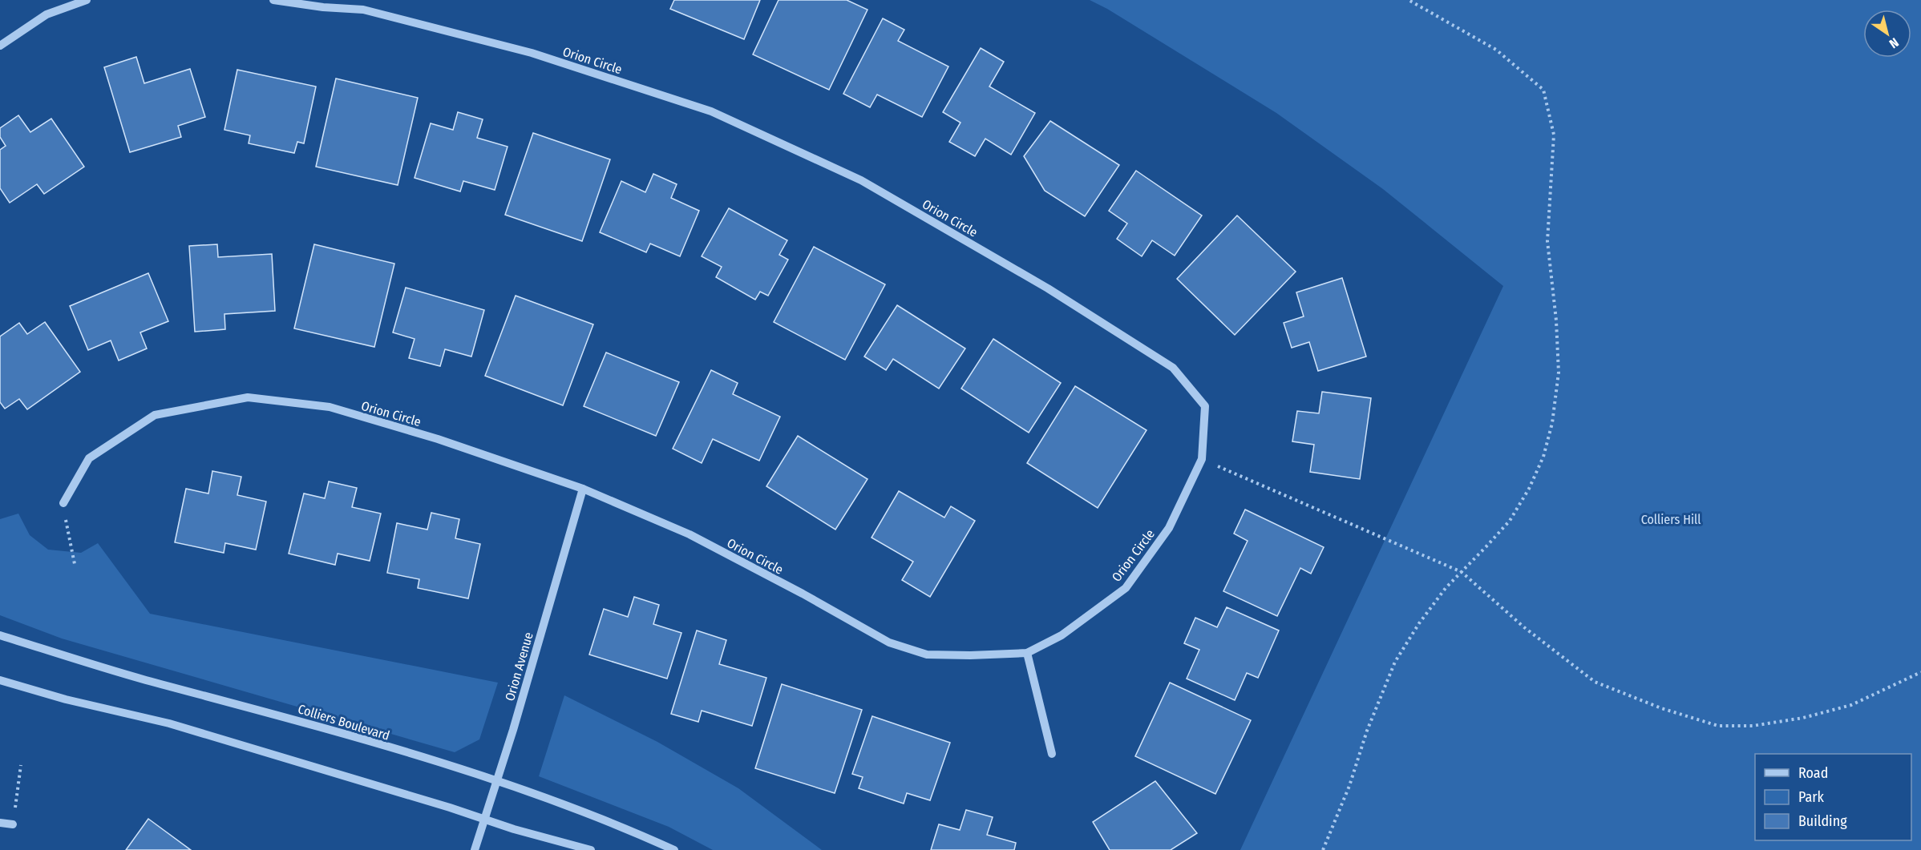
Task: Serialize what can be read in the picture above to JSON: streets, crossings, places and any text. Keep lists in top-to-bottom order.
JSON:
{
  "streets": {
    "street": ["Orion Circle", "Orion Avenue", "Colliers Boulevard"]
  },
  "crossings": [
    ["Orion Circle", "Orion Avenue"],
    ["Orion Avenue", "Colliers Boulevard"]
  ],
  "parks": ["Colliers Hill"],
  "legend": ["Road", "Park", "Building"],
  "north": "bottom right"
}
